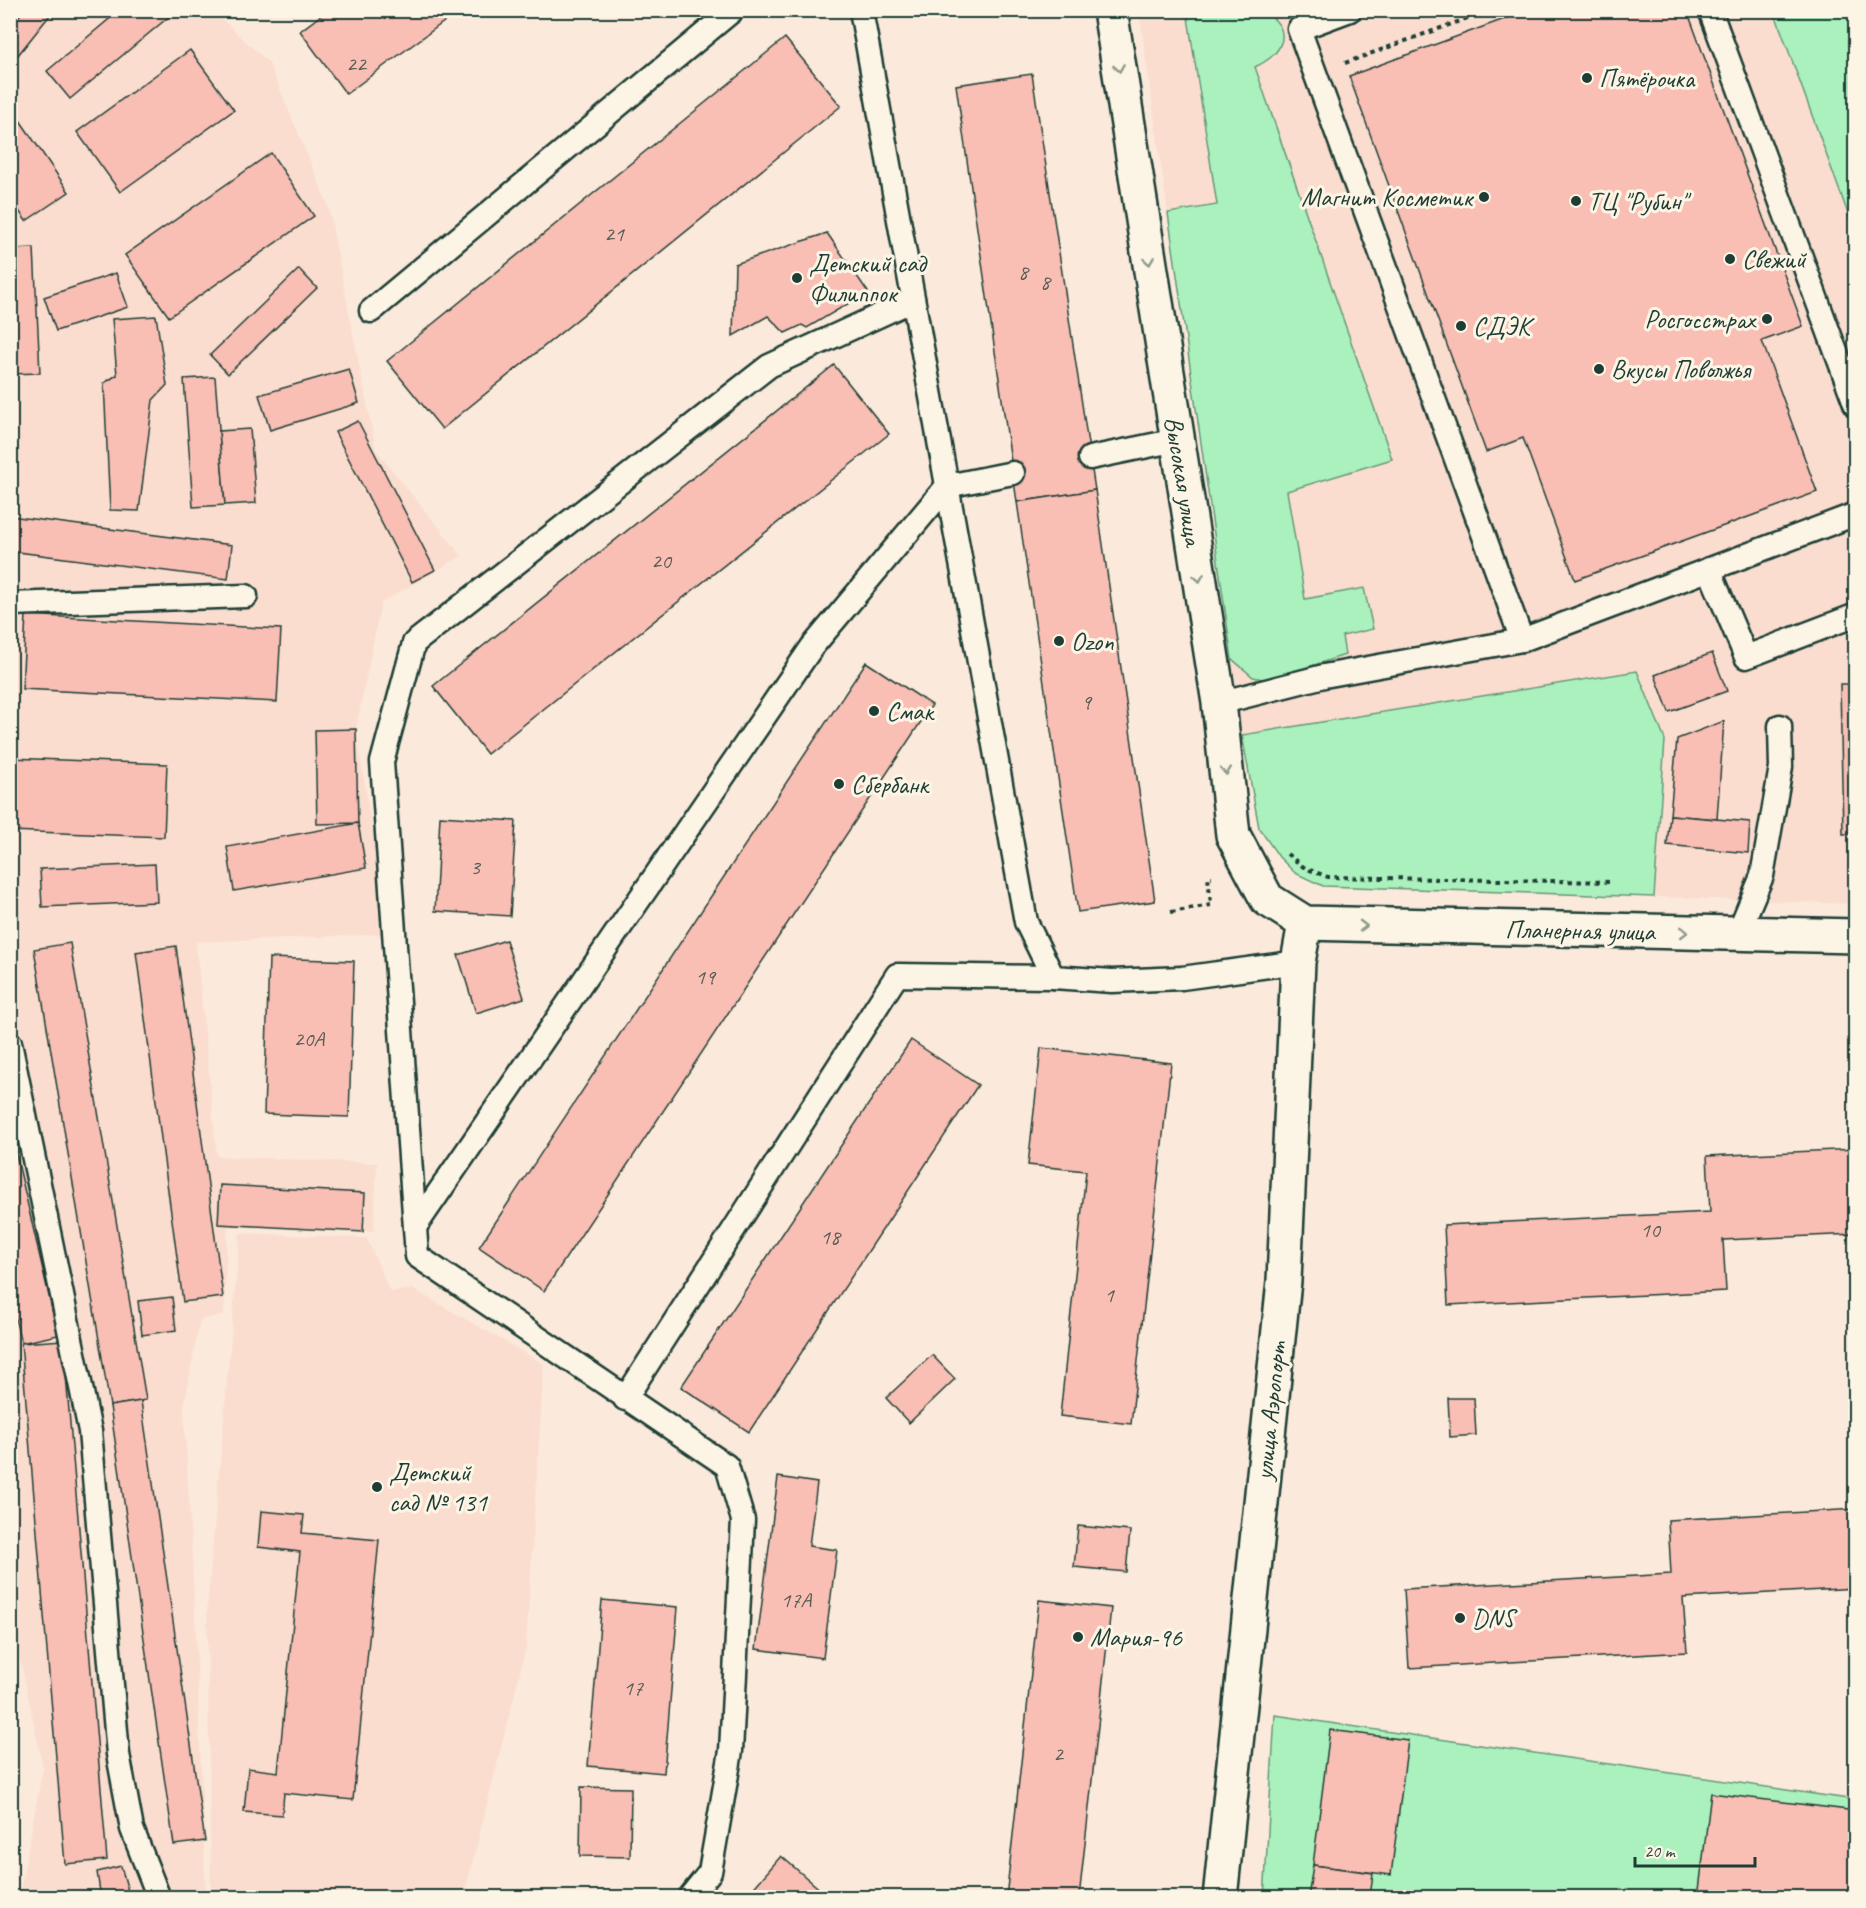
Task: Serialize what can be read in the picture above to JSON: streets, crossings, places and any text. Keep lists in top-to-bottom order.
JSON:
{
  "streets": {
    "main road": ["Высокая улица", "Планерная улица", "улица Аэропорт"]
  },
  "crossings": [
    ["Высокая улица", "Планерная улица"],
    ["Высокая улица", "улица Аэропорт"],
    ["Планерная улица", "улица Аэропорт"]
  ],
  "one_way": ["Высокая улица", "Планерная улица"],
  "places": [
    "Пятёрочка",
    "Магнит Косметик",
    "ТЦ \"Рубин\"",
    "Свежий",
    "Детский сад Филиппок",
    "Росгосстрах",
    "СДЭК",
    "Вкусы Поволжья",
    "Ozon",
    "Смак",
    "Сбербанк",
    "Детский сад № 131",
    "DNS",
    "Мария-96"
  ],
  "house_numbers": [
    "22",
    "21",
    "8",
    "8",
    "20",
    "9",
    "3",
    "19",
    "20А",
    "10",
    "18",
    "1",
    "17А",
    "17",
    "2"
  ],
  "scale_bar": "20 m"
}
